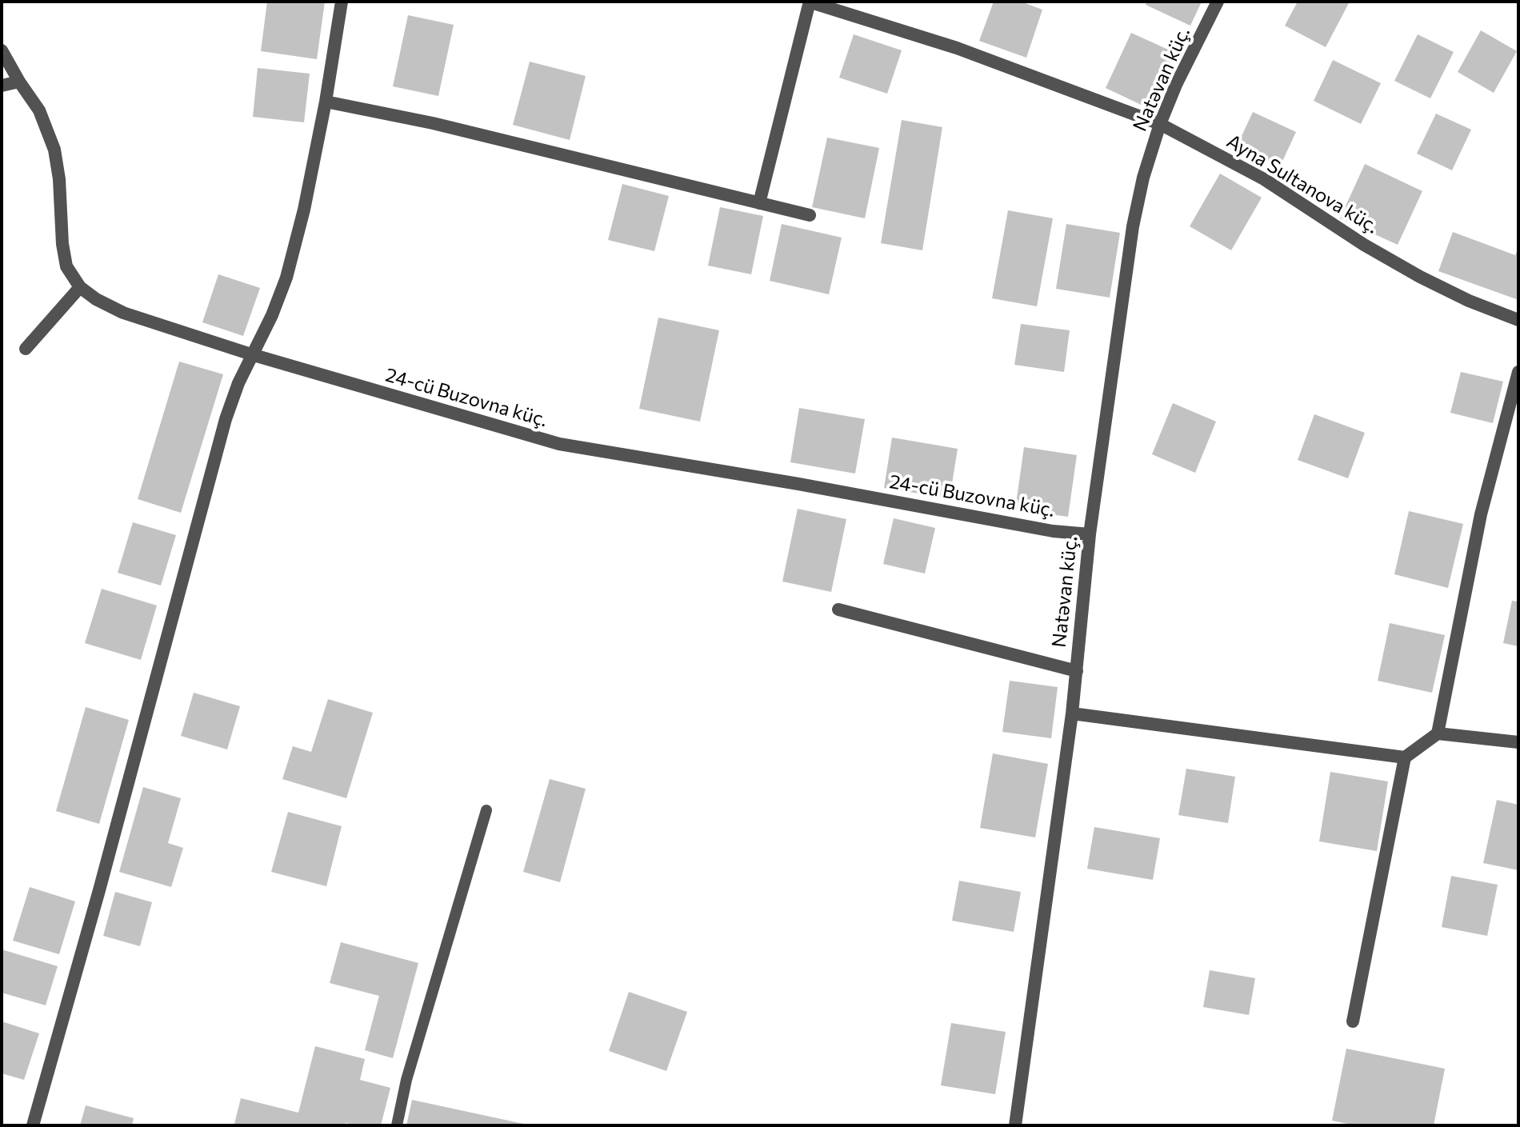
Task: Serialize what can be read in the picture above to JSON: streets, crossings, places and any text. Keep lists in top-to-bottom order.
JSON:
{
  "streets": {
    "street": ["Natəvan küç.", "Ayna Sultanova küç.", "24-cü Buzovna küç."]
  },
  "crossings": [
    ["Natəvan küç.", "Ayna Sultanova küç."],
    ["Natəvan küç.", "24-cü Buzovna küç."]
  ]
}
